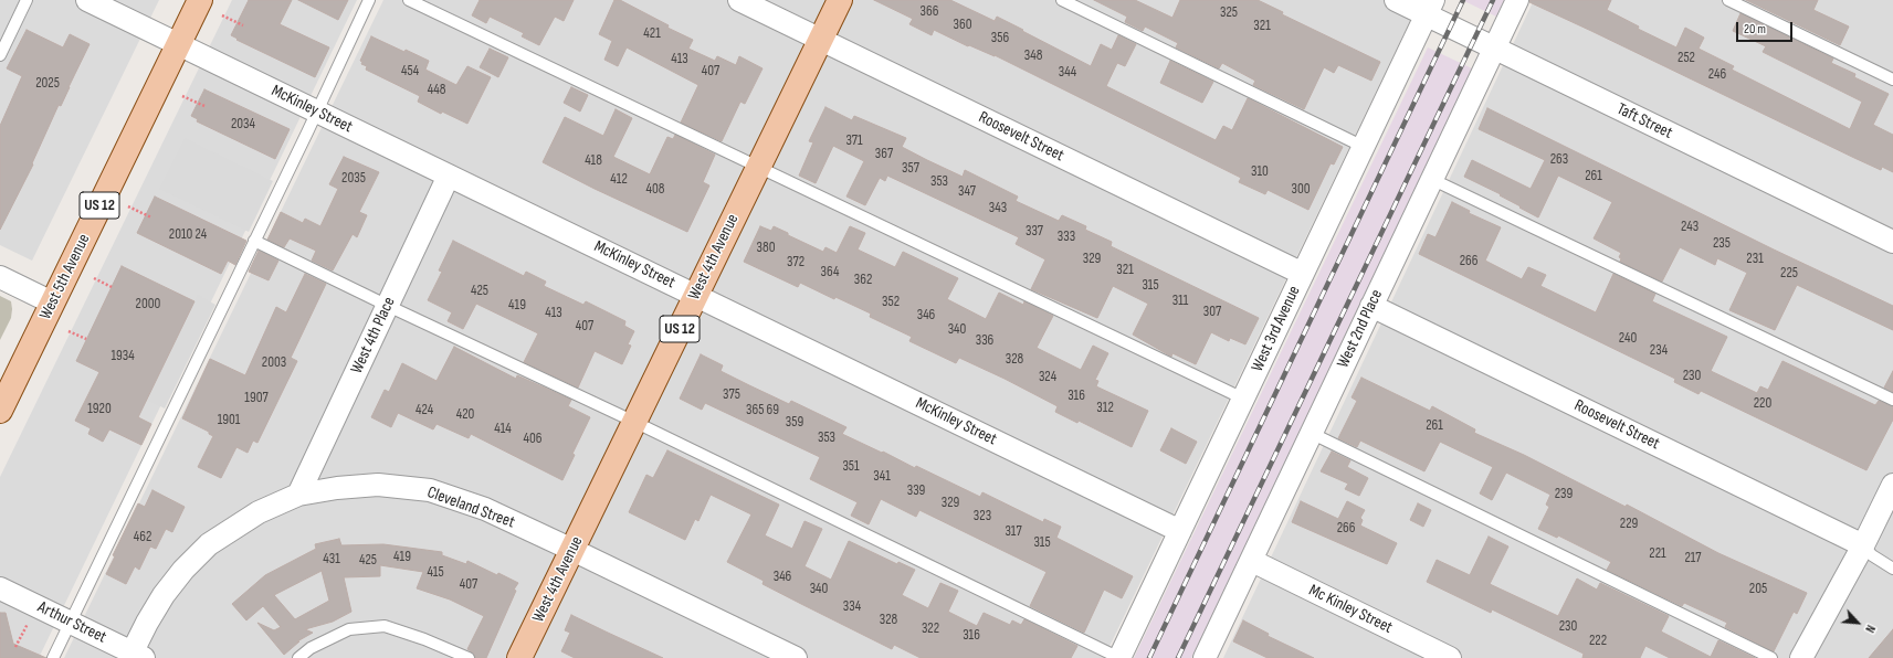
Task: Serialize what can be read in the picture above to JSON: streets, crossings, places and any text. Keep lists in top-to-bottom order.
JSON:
{
  "streets": {
    "main road": ["US 12", "West 4th Avenue", "West 5th Avenue"],
    "street": [
      "McKinley Street",
      "Taft Street",
      "Roosevelt Street",
      "West 3rd Avenue",
      "West 2nd Place",
      "West 4th Place",
      "Cleveland Street",
      "Mc Kinley Street",
      "Arthur Street"
    ]
  },
  "crossings": [
    ["McKinley Street", "West 4th Avenue"],
    ["McKinley Street", "West 5th Avenue"],
    ["McKinley Street", "West 3rd Avenue"],
    ["McKinley Street", "West 4th Place"],
    ["Taft Street", "West 3rd Avenue"],
    ["Taft Street", "West 2nd Place"],
    ["Roosevelt Street", "West 4th Avenue"],
    ["Roosevelt Street", "West 3rd Avenue"],
    ["Roosevelt Street", "West 2nd Place"],
    ["West 4th Avenue", "Cleveland Street"],
    ["West 2nd Place", "Mc Kinley Street"],
    ["West 4th Place", "Cleveland Street"],
    ["Cleveland Street", "Arthur Street"]
  ],
  "house_numbers": [
    "366",
    "325",
    "360",
    "321",
    "421",
    "356",
    "348",
    "252",
    "413",
    "454",
    "407",
    "344",
    "246",
    "2025",
    "448",
    "2034",
    "371",
    "367",
    "263",
    "418",
    "357",
    "310",
    "261",
    "2035",
    "412",
    "353",
    "408",
    "300",
    "347",
    "343",
    "243",
    "337",
    "2010 24",
    "333",
    "235",
    "380",
    "329",
    "231",
    "266",
    "372",
    "321",
    "364",
    "225",
    "362",
    "315",
    "425",
    "311",
    "352",
    "2000",
    "419",
    "307",
    "413",
    "346",
    "407",
    "340",
    "240",
    "336",
    "234",
    "1934",
    "328",
    "2003",
    "230",
    "324",
    "375",
    "316",
    "1907",
    "220",
    "312",
    "1920",
    "424",
    "365 69",
    "420",
    "1901",
    "359",
    "261",
    "414",
    "353",
    "406",
    "351",
    "341",
    "339",
    "239",
    "329",
    "323",
    "229",
    "266",
    "317",
    "462",
    "315",
    "221",
    "419",
    "217",
    "431",
    "425",
    "415",
    "346",
    "407",
    "340",
    "205",
    "334",
    "328",
    "230",
    "322",
    "316",
    "222"
  ],
  "scale_bar": "20 m",
  "north": "bottom right"
}
